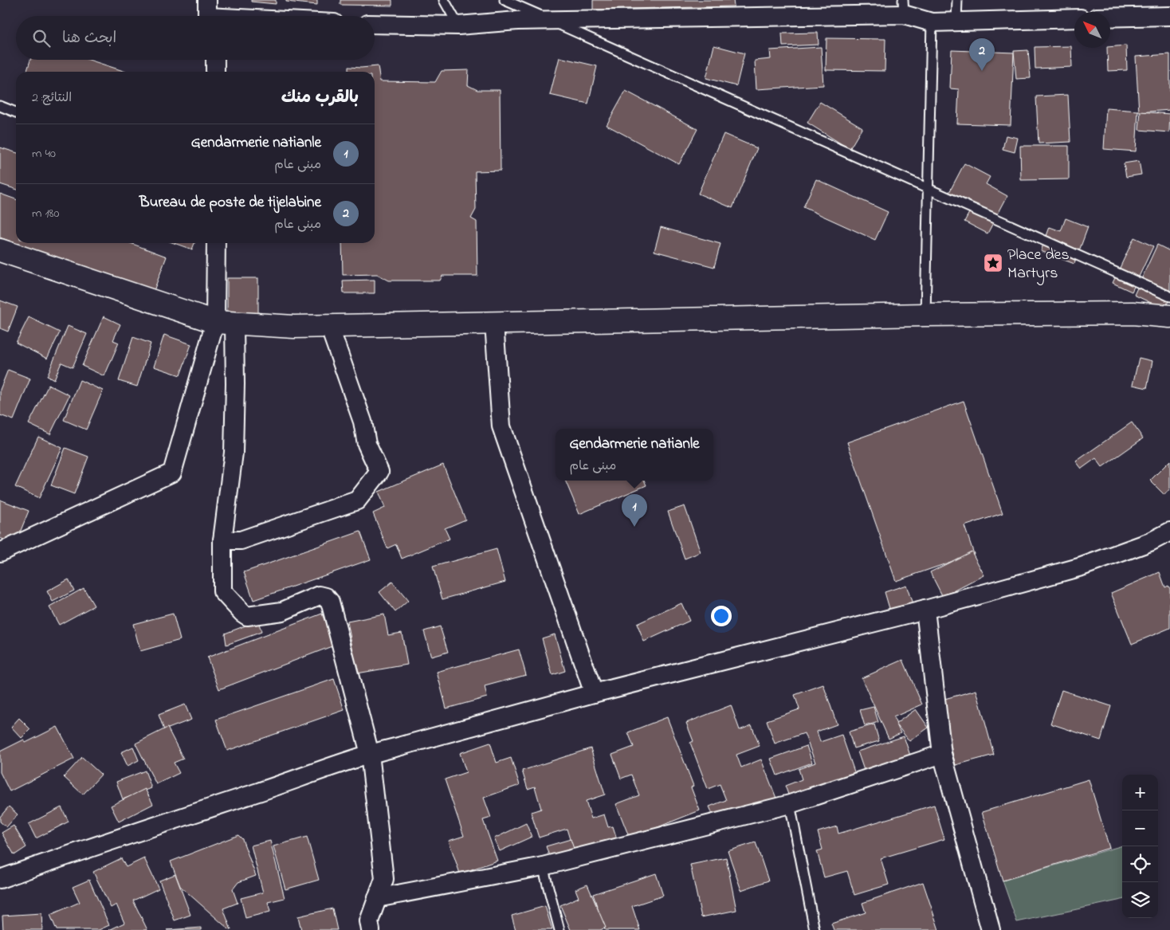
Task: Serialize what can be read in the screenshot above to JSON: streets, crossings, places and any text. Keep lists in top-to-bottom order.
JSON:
{
  "places": {
    "place": ["Place des Martyrs"]
  },
  "north": "top left",
  "page": {
    "search": "ابحث هنا",
    "pins": ["2", "1"],
    "heading": ["بالقرب منك", "النتائج: 2"],
    "list": [
      {
        "mark": "1",
        "name": "Gendarmerie natianle",
        "note": "مبنى عام",
        "value": "40 m"
      },
      {
        "mark": "2",
        "name": "Bureau de poste de tijelabine",
        "note": "مبنى عام",
        "value": "180 m"
      }
    ],
    "popup": ["Gendarmerie natianle", "مبنى عام"],
    "map_buttons": ["+", "−"]
  }
}
